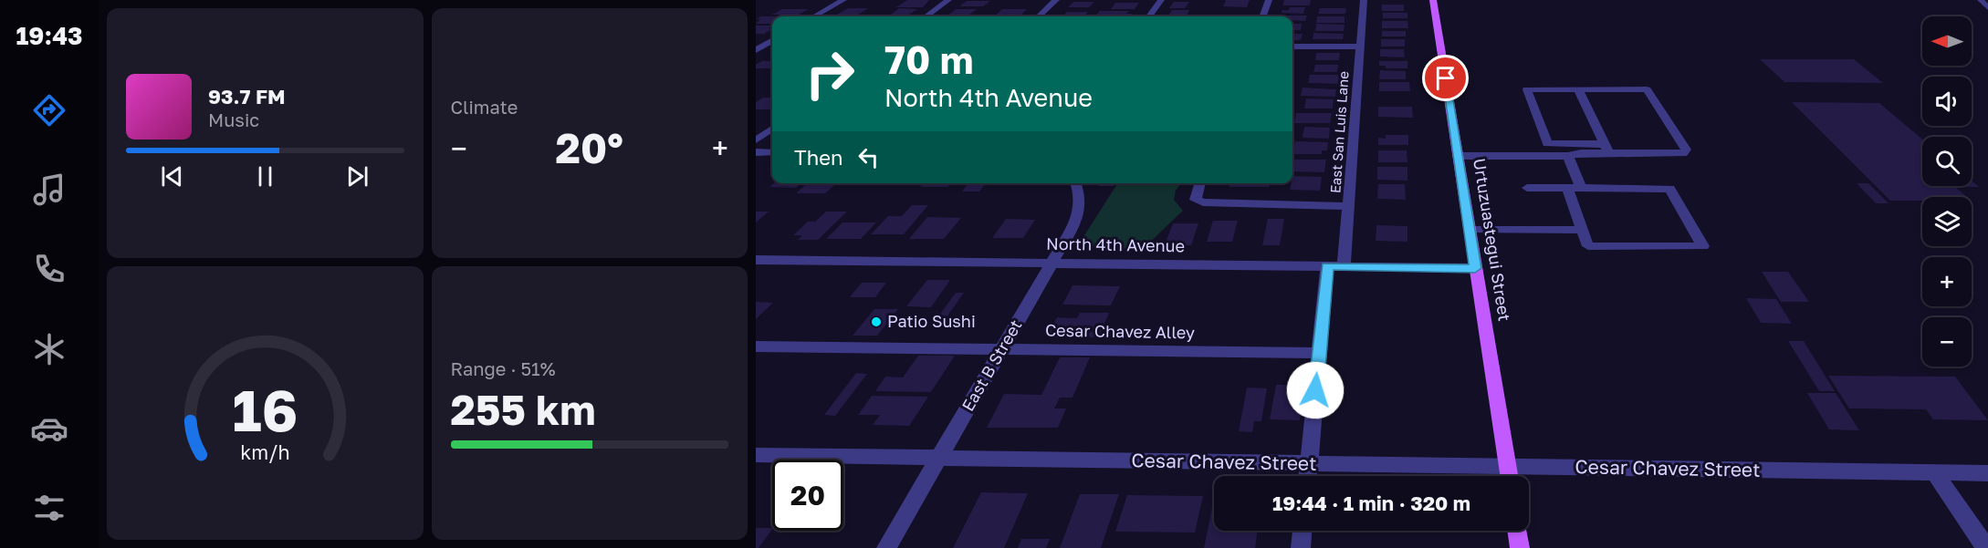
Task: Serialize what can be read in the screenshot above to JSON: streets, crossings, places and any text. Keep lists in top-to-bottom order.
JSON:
{
  "streets": {
    "main road": ["Urtuzuastegui Street"],
    "street": [
      "East San Luis Lane",
      "North 4th Avenue",
      "Cesar Chavez Alley",
      "East B Street",
      "Cesar Chavez Street"
    ]
  },
  "crossings": [
    ["East San Luis Lane", "North 4th Avenue"],
    ["East San Luis Lane", "Cesar Chavez Alley"],
    ["East San Luis Lane", "Cesar Chavez Street"],
    ["Urtuzuastegui Street", "North 4th Avenue"],
    ["Urtuzuastegui Street", "Cesar Chavez Street"],
    ["North 4th Avenue", "East B Street"],
    ["Cesar Chavez Alley", "East B Street"],
    ["East B Street", "Cesar Chavez Street"]
  ],
  "places": ["Patio Sushi"],
  "north": "left",
  "page": {
    "tabs": "19:43",
    "tile": [
      "Climate",
      ["Range · 51%", "255 km"]
    ],
    "map_buttons": ["+", "−"],
    "turn": ["70 m", "North 4th Avenue"],
    "song": ["93.7 FM", "Music"],
    "heat": ["−", "20°", "+"],
    "then": "Then",
    "limit": "20",
    "trip": "19:44 · 1 min · 320 m",
    "gauge": ["16", "km/h"]
  }
}
